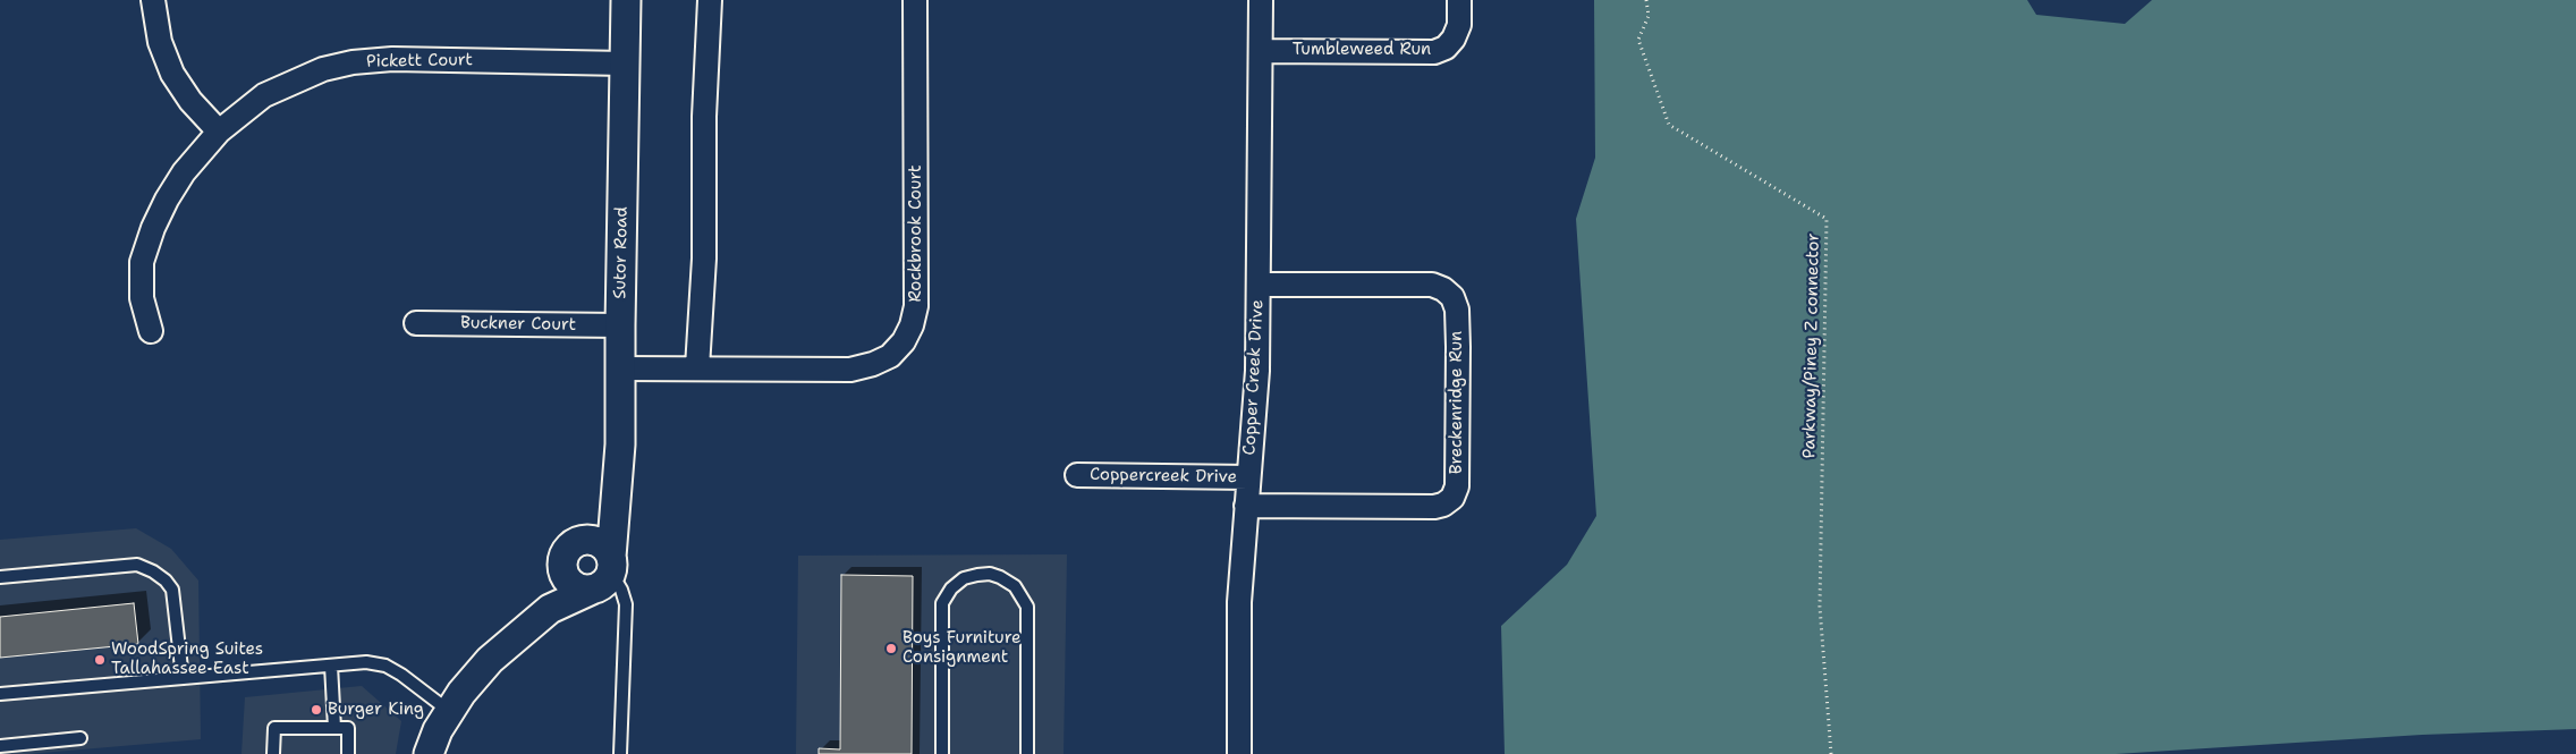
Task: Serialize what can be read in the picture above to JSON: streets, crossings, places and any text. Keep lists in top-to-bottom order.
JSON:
{
  "streets": {
    "street": [
      "Tumbleweed Run",
      "Pickett Court",
      "Rockbrook Court",
      "Sutor Road",
      "Buckner Court",
      "Copper Creek Drive",
      "Breckenridge Run",
      "Coppercreek Drive"
    ],
    "path": ["Parkway/Piney Z connector"]
  },
  "crossings": [
    ["Tumbleweed Run", "Copper Creek Drive"],
    ["Pickett Court", "Sutor Road"],
    ["Rockbrook Court", "Sutor Road"],
    ["Sutor Road", "Buckner Court"],
    ["Copper Creek Drive", "Breckenridge Run"],
    ["Copper Creek Drive", "Coppercreek Drive"]
  ],
  "places": ["Boys Furniture Consignment", "WoodSpring Suites Tallahassee East", "Burger King"]
}
